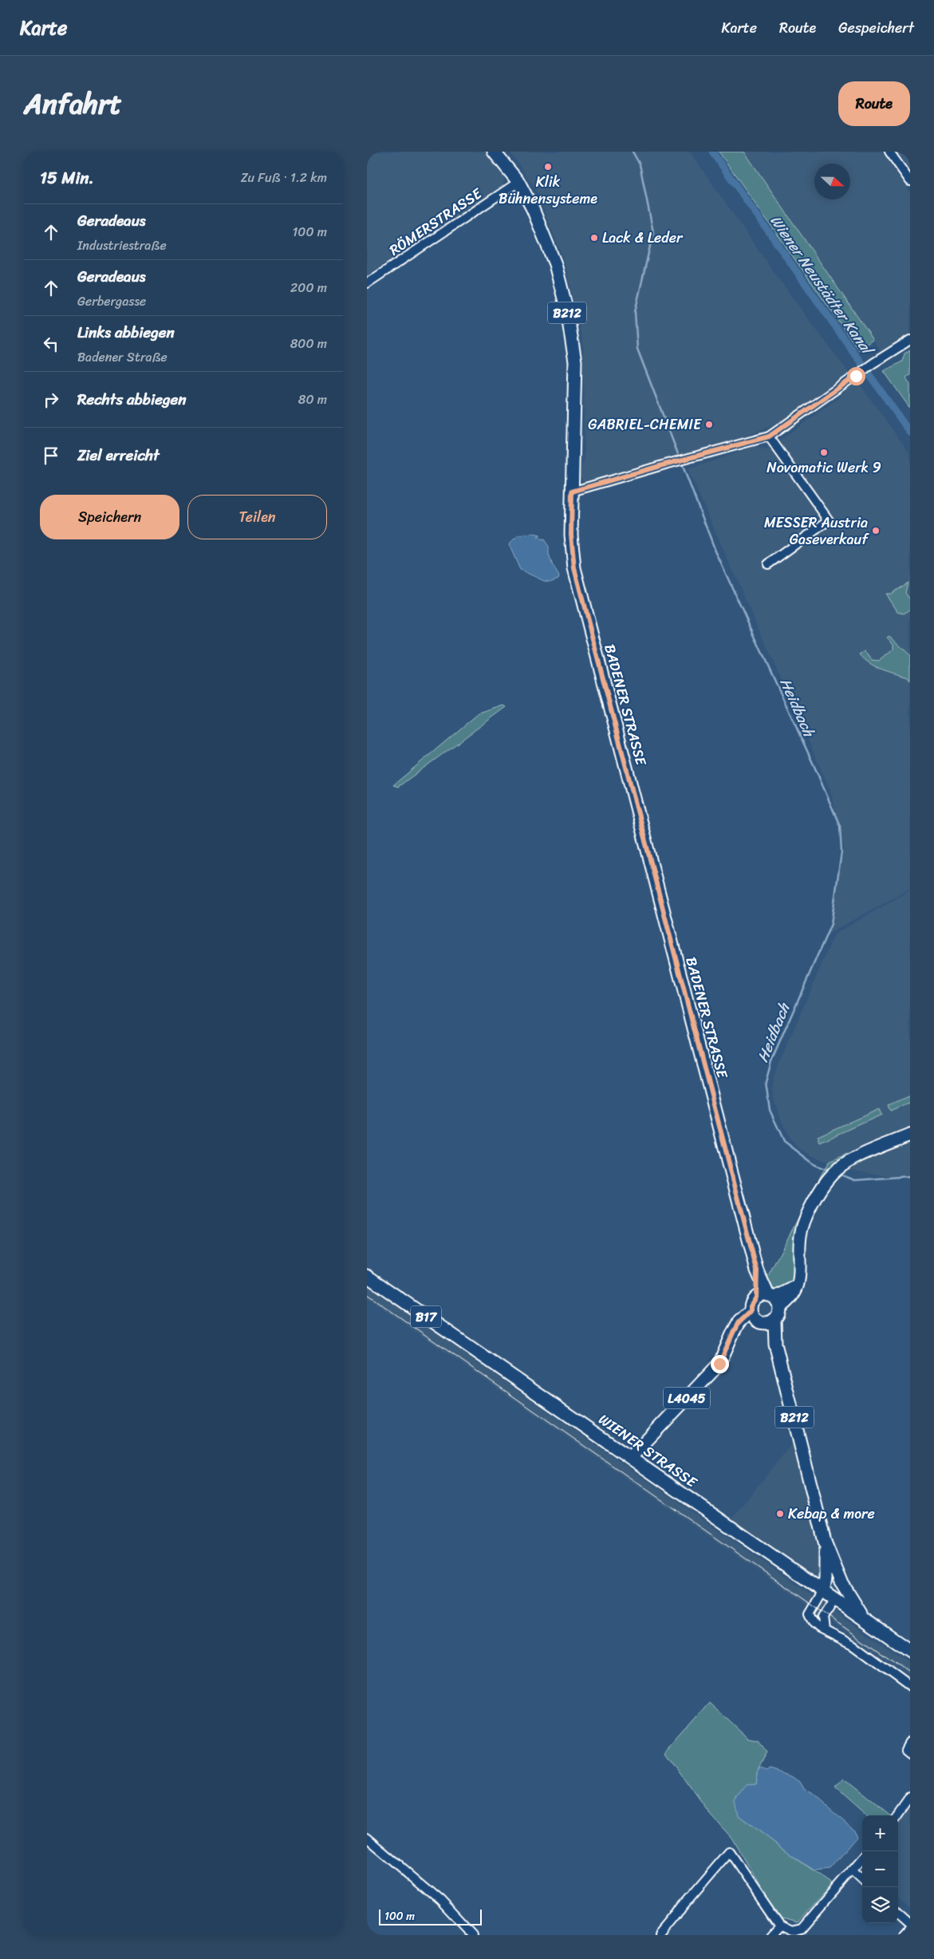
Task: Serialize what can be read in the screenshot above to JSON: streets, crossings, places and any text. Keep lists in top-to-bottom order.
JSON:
{
  "streets": {
    "main road": [
      "B212",
      "BADENER STRASSE",
      "B17",
      "L4045",
      "WIENER STRASSE"
    ],
    "street": ["RÖMERSTRASSE"]
  },
  "crossings": [
    ["RÖMERSTRASSE", "BADENER STRASSE"],
    ["B212", "BADENER STRASSE"],
    ["B212", "L4045"],
    ["B212", "WIENER STRASSE"],
    ["BADENER STRASSE", "L4045"],
    ["L4045", "WIENER STRASSE"]
  ],
  "water": ["Wiener Neustädter Kanal", "Heidbach"],
  "places": [
    "Klik Bühnensysteme",
    "Lack & Leder",
    "GABRIEL-CHEMIE",
    "Novomatic Werk 9",
    "MESSER Austria Gaseverkauf",
    "Kebap & more"
  ],
  "scale_bar": "100 m",
  "north": "right",
  "page": {
    "header": "Karte",
    "nav": ["Karte", "Route", "Gespeichert"],
    "title": "Anfahrt",
    "buttons": [
      "Route",
      ["Speichern", "Teilen"]
    ],
    "heading": ["15 Min.", "Zu Fuß · 1.2 km"],
    "list": [
      ["Geradeaus", "Industriestraße", "100 m"],
      ["Geradeaus", "Gerbergasse", "200 m"],
      ["Links abbiegen", "Badener Straße", "800 m"],
      ["Rechts abbiegen", "80 m"],
      "Ziel erreicht"
    ],
    "map_buttons": ["+", "−"],
    "scale": "100 m"
  }
}
